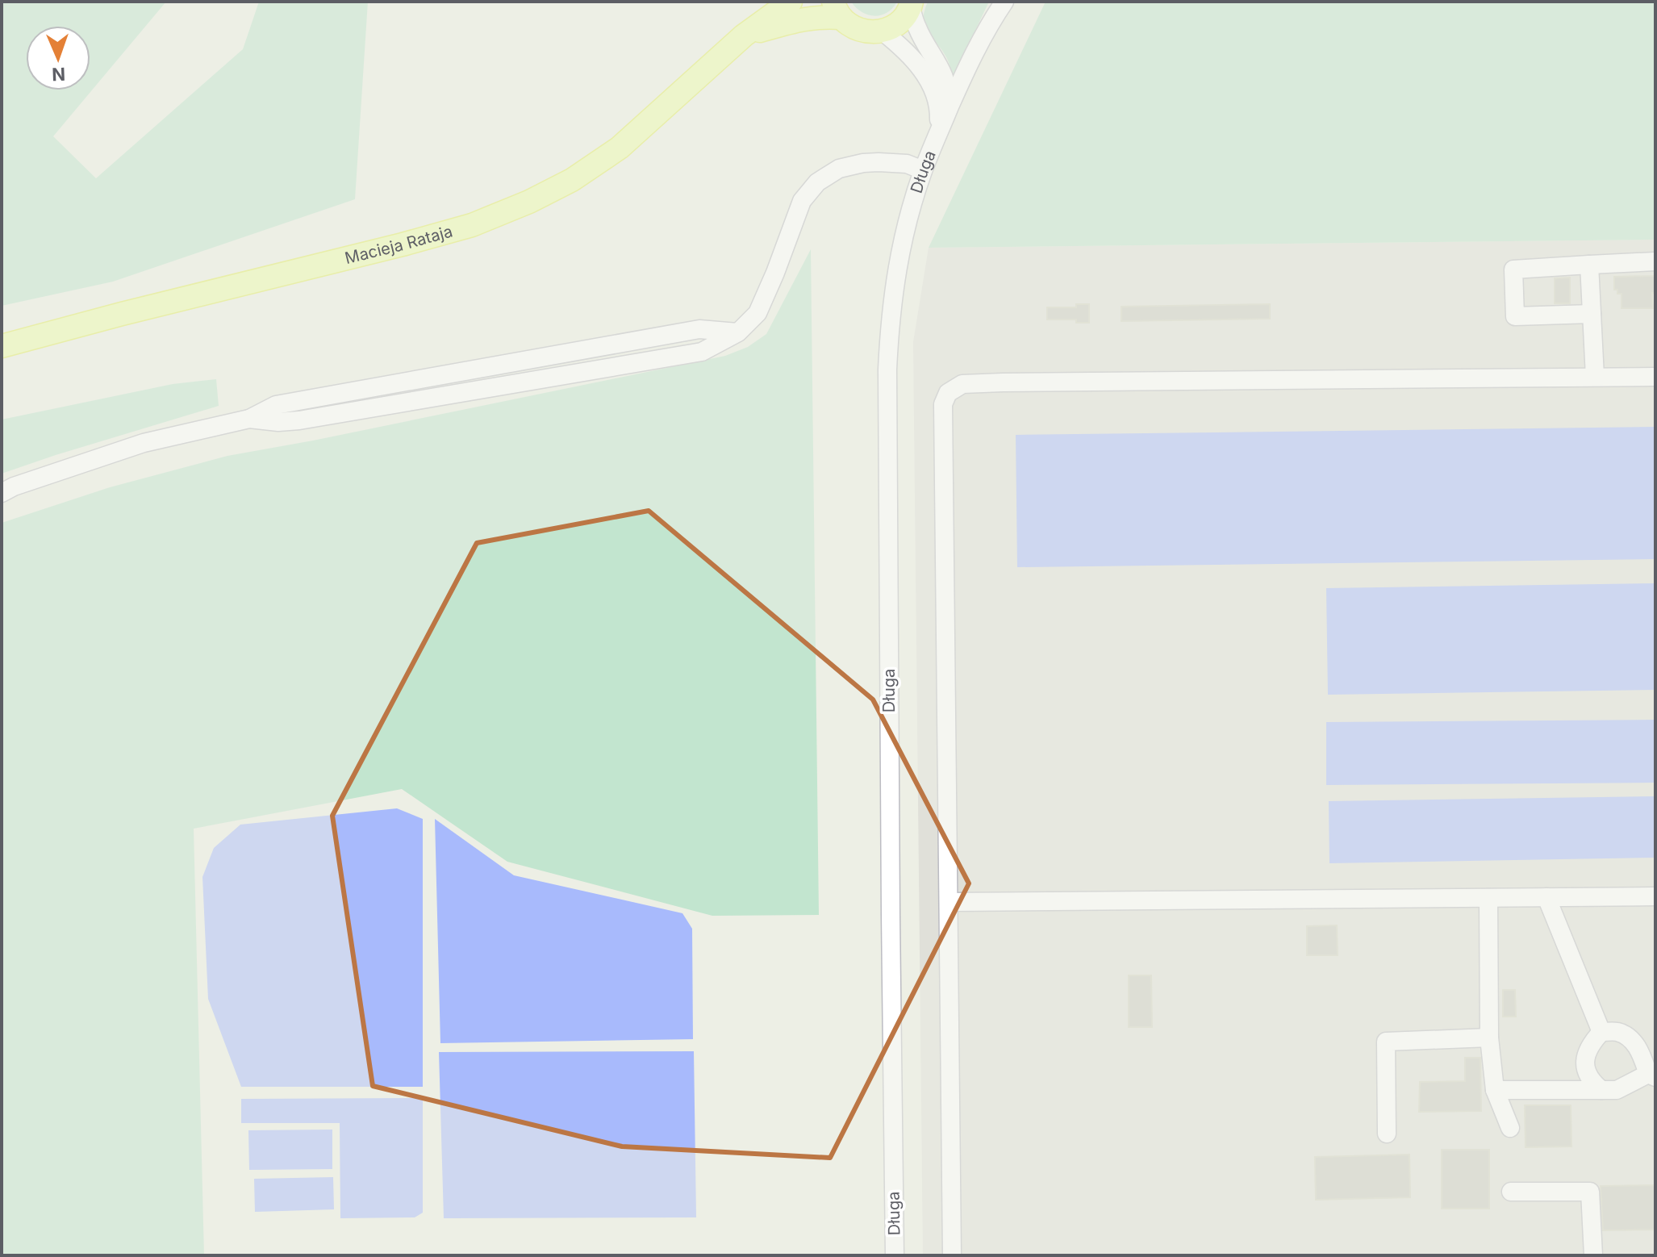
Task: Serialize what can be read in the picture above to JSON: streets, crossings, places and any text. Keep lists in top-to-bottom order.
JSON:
{
  "streets": {
    "main road": ["Macieja Rataja"],
    "street": ["Długa"]
  },
  "north": "bottom"
}
